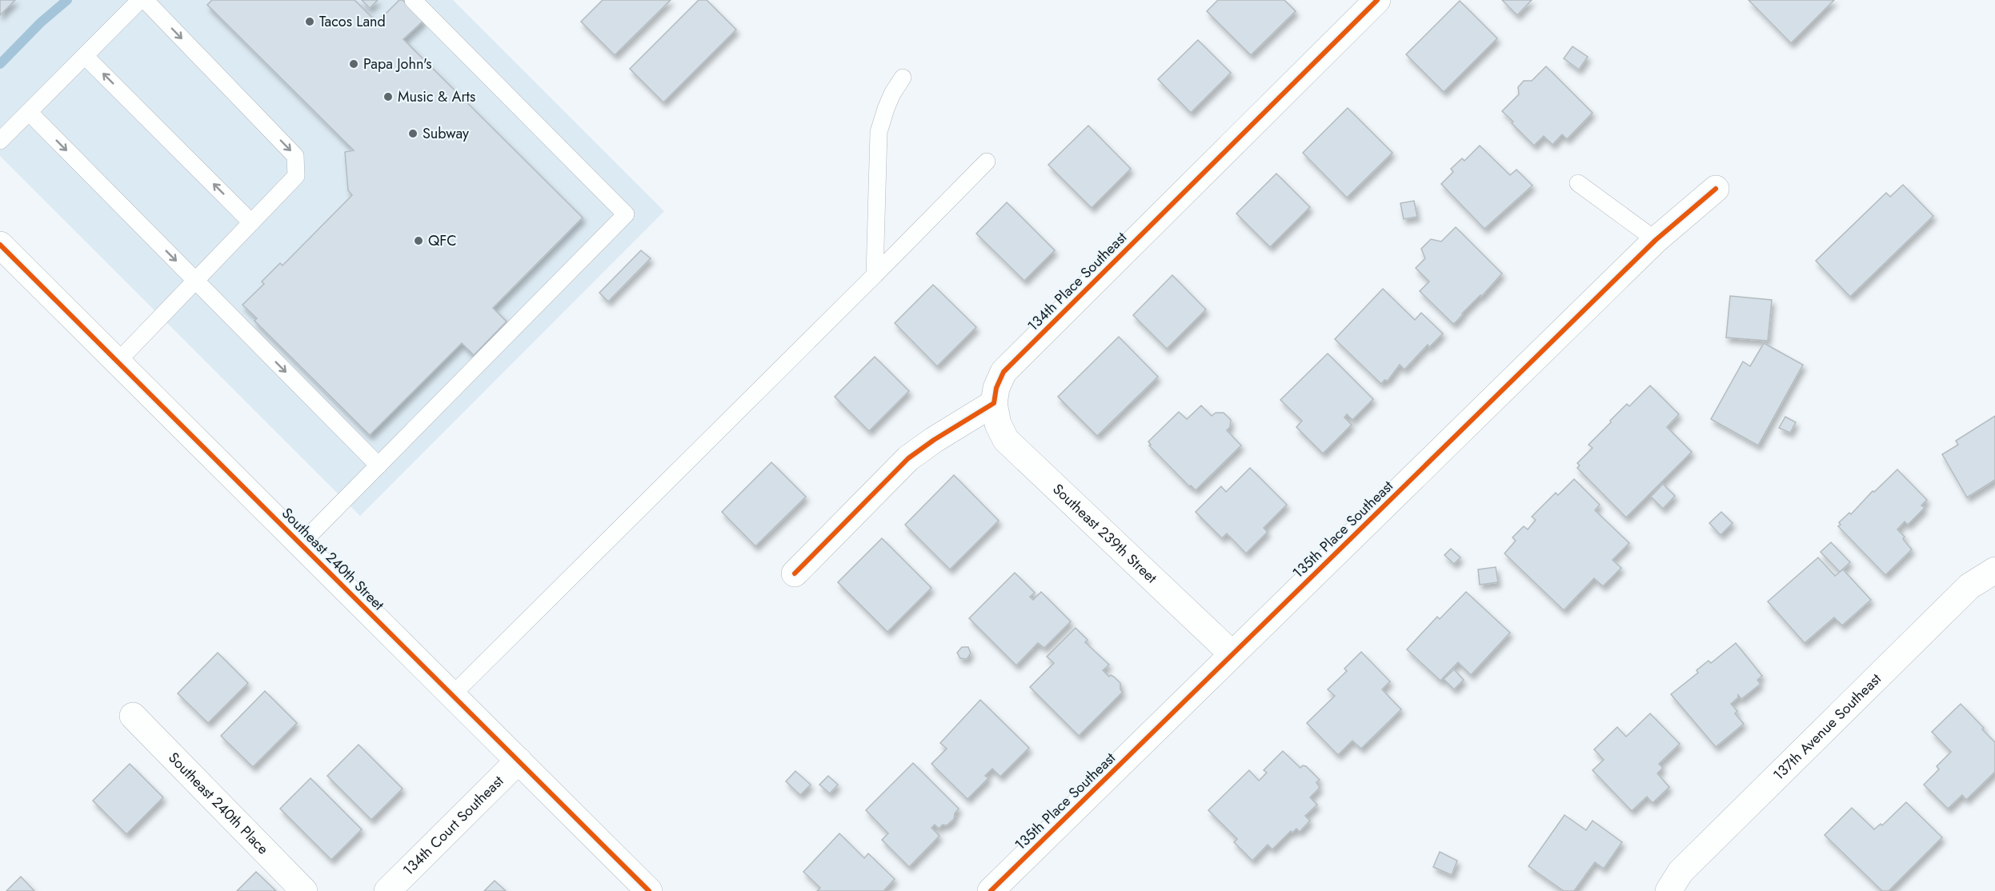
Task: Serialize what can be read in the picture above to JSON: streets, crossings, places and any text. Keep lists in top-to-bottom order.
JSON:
{
  "streets": {
    "street": [
      "134th Place Southeast",
      "135th Place Southeast",
      "Southeast 239th Street",
      "Southeast 240th Street",
      "137th Avenue Southeast",
      "Southeast 240th Place",
      "134th Court Southeast"
    ]
  },
  "crossings": [
    ["134th Place Southeast", "Southeast 239th Street"],
    ["135th Place Southeast", "Southeast 239th Street"],
    ["Southeast 240th Street", "134th Court Southeast"]
  ],
  "places": [
    "Tacos Land",
    "Papa John's",
    "Music & Arts",
    "Subway",
    "QFC"
  ]
}
